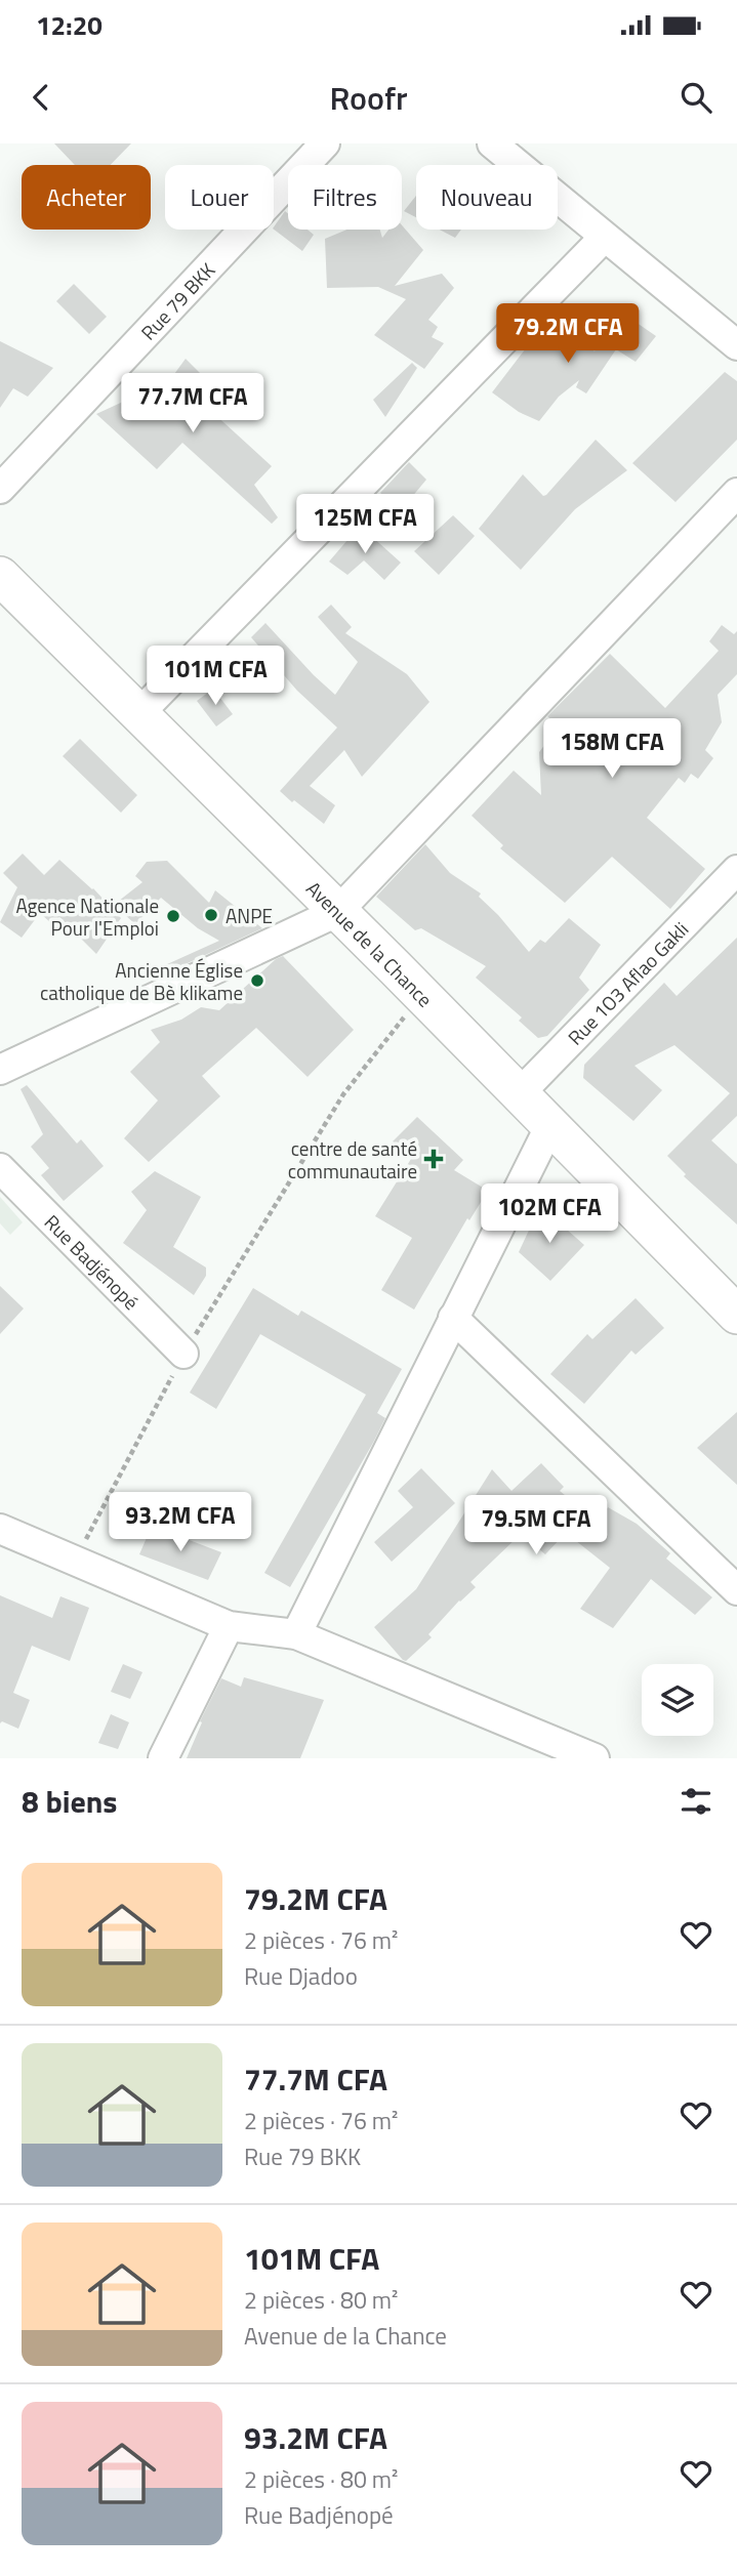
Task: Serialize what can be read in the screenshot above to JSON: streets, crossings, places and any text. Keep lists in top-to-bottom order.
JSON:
{
  "streets": {
    "main road": ["Avenue de la Chance"],
    "street": ["Rue 79 BKK", "Rue 1O3 Aflao Gakli", "Rue Badjénopé"]
  },
  "crossings": [
    ["Avenue de la Chance", "Rue 1O3 Aflao Gakli"]
  ],
  "places": {
    "other": ["ANPE", "Agence Nationale Pour l'Emploi", "Ancienne Église catholique de Bè klikame"],
    "health": ["centre de santé communautaire"]
  },
  "page": {
    "status": "12:20",
    "header": "Roofr",
    "chip": [
      "Acheter",
      "Louer",
      "Filtres",
      "Nouveau"
    ],
    "price": [
      "79.2M CFA",
      "77.7M CFA",
      "125M CFA",
      "101M CFA",
      "158M CFA",
      "102M CFA",
      "93.2M CFA",
      "79.5M CFA"
    ],
    "heading": "8 biens",
    "list": [
      {
        "name": "79.2M CFA",
        "note": "2 pièces · 76 m² · Rue Djadoo"
      },
      {
        "name": "77.7M CFA",
        "note": "2 pièces · 76 m² · Rue 79 BKK"
      },
      {
        "name": "101M CFA",
        "note": "2 pièces · 80 m² · Avenue de la Chance"
      },
      {
        "name": "93.2M CFA",
        "note": "2 pièces · 80 m² · Rue Badjénopé"
      }
    ]
  }
}
